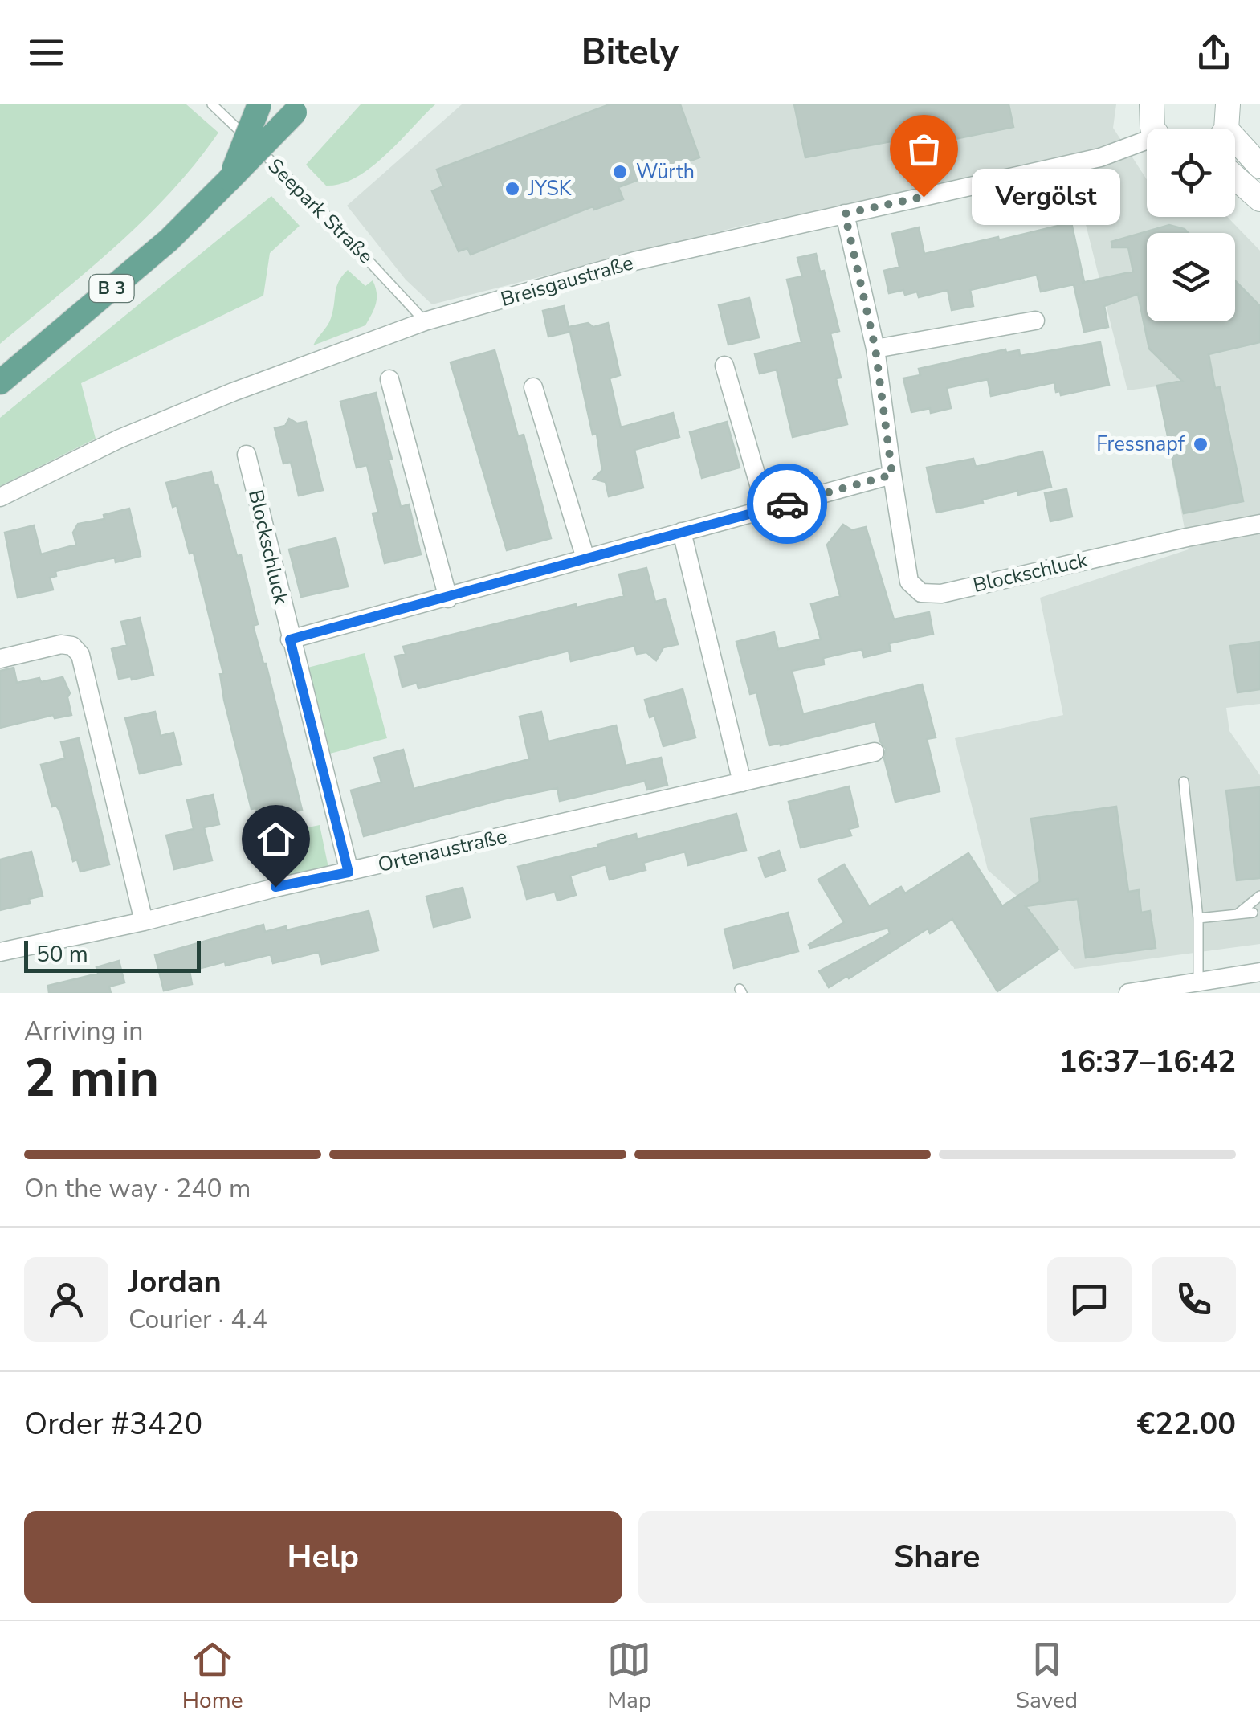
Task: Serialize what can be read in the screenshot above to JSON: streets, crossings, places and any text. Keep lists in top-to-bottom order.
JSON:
{
  "streets": {
    "main road": ["B 3"],
    "street": ["Breisgaustraße", "Blockschluck", "Ortenaustraße"],
    "lane": ["Seepark Straße"]
  },
  "crossings": [
    ["Seepark Straße", "Breisgaustraße"],
    ["Breisgaustraße", "Blockschluck"],
    ["Blockschluck", "Ortenaustraße"]
  ],
  "places": [
    "Würth",
    "JYSK",
    "Vergölst",
    "Fressnapf"
  ],
  "scale_bar": "50 m",
  "page": {
    "header": "Bitely",
    "bubble": "Vergölst",
    "scale": "50 m",
    "heading": ["2 min", "Arriving in", "16:37–16:42"],
    "panel": [
      "Jordan",
      "Courier · 4.4",
      "Order #3420",
      "€22.00"
    ],
    "bar": "On the way · 240 m",
    "buttons": ["Help", "Share"],
    "tabs": ["Home", "Map", "Saved"]
  }
}
